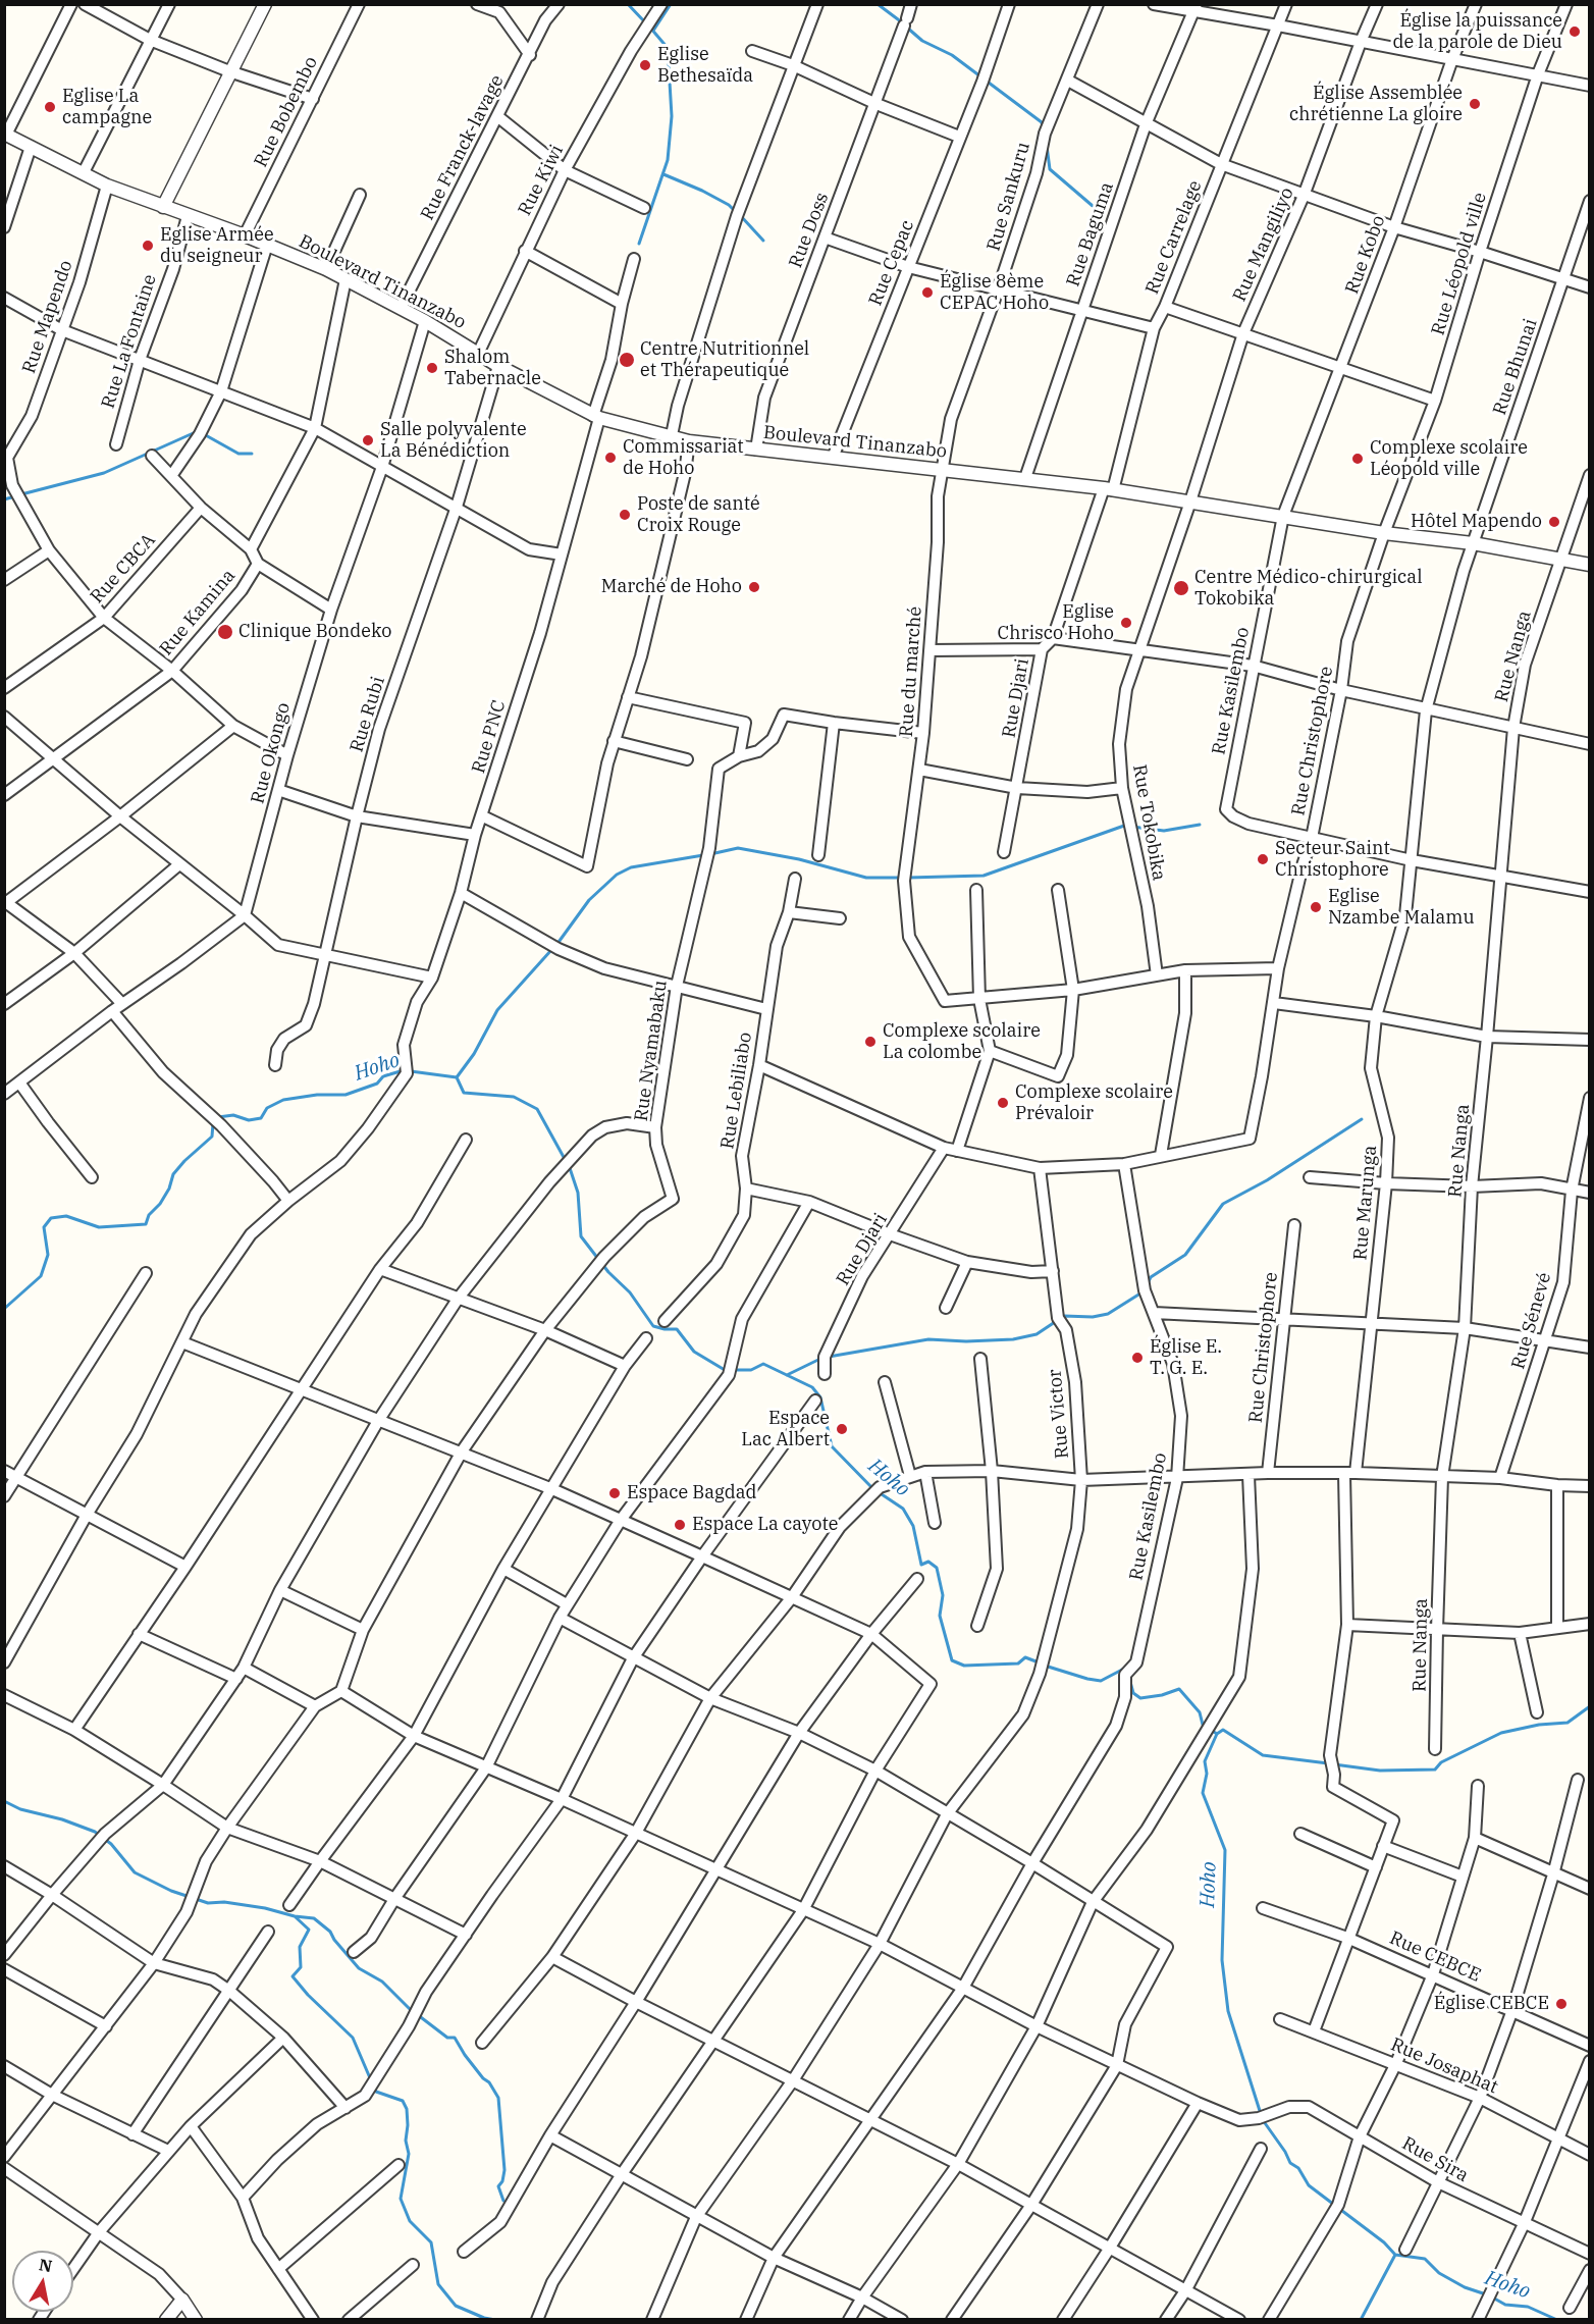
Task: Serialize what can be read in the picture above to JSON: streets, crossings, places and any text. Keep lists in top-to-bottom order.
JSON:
{
  "streets": {
    "street": [
      "Rue Bobembo",
      "Rue Franck-lavage",
      "Rue Kiwi",
      "Rue Sankuru",
      "Rue Doss",
      "Rue Baguma",
      "Rue Carrelage",
      "Rue Mangiliyo",
      "Rue Kobo",
      "Rue Cepac",
      "Rue Léopold ville",
      "Boulevard Tinanzabo",
      "Rue Mapendo",
      "Rue La Fontaine",
      "Rue Bhunai",
      "Rue CBCA",
      "Rue Kamina",
      "Rue Nanga",
      "Rue du marché",
      "Rue Kasilembo",
      "Rue Djari",
      "Rue Rubi",
      "Rue PNC",
      "Rue Christophore",
      "Rue Okongo",
      "Rue Tokobika",
      "Rue Nyamabaku",
      "Rue Lebiliabo",
      "Rue Marunga",
      "Rue Sénevé",
      "Rue Victor",
      "Rue CEBCE",
      "Rue Josaphat",
      "Rue Sira"
    ]
  },
  "crossings": [
    ["Rue Bobembo", "Boulevard Tinanzabo"],
    ["Rue Franck-lavage", "Boulevard Tinanzabo"],
    ["Rue Kiwi", "Boulevard Tinanzabo"],
    ["Rue Sankuru", "Boulevard Tinanzabo"],
    ["Rue Sankuru", "Rue du marché"],
    ["Rue Doss", "Boulevard Tinanzabo"],
    ["Rue Baguma", "Boulevard Tinanzabo"],
    ["Rue Carrelage", "Boulevard Tinanzabo"],
    ["Rue Carrelage", "Rue Djari"],
    ["Rue Mangiliyo", "Boulevard Tinanzabo"],
    ["Rue Mangiliyo", "Rue Tokobika"],
    ["Rue Kobo", "Boulevard Tinanzabo"],
    ["Rue Kobo", "Rue Kasilembo"],
    ["Rue Cepac", "Boulevard Tinanzabo"],
    ["Rue Léopold ville", "Boulevard Tinanzabo"],
    ["Rue Léopold ville", "Rue Christophore"],
    ["Boulevard Tinanzabo", "Rue Mapendo"],
    ["Boulevard Tinanzabo", "Rue La Fontaine"],
    ["Boulevard Tinanzabo", "Rue Bhunai"],
    ["Boulevard Tinanzabo", "Rue Nanga"],
    ["Boulevard Tinanzabo", "Rue du marché"],
    ["Boulevard Tinanzabo", "Rue Kasilembo"],
    ["Boulevard Tinanzabo", "Rue Djari"],
    ["Boulevard Tinanzabo", "Rue Rubi"],
    ["Boulevard Tinanzabo", "Rue PNC"],
    ["Boulevard Tinanzabo", "Rue Christophore"],
    ["Boulevard Tinanzabo", "Rue Okongo"],
    ["Boulevard Tinanzabo", "Rue Tokobika"],
    ["Boulevard Tinanzabo", "Rue Marunga"],
    ["Rue Mapendo", "Rue CBCA"],
    ["Rue Mapendo", "Rue Kamina"],
    ["Rue Mapendo", "Rue Okongo"],
    ["Rue Bhunai", "Rue Marunga"],
    ["Rue Kasilembo", "Rue Christophore"],
    ["Rue Victor", "Rue Sira"]
  ],
  "water": ["Hoho"],
  "places": [
    "Église la puissance de la parole de Dieu",
    "Eglise Bethesaïda",
    "Église Assemblée chrétienne La gloire",
    "Eglise La campagne",
    "Eglise Armée du seigneur",
    "Église 8ème CEPAC Hoho",
    "Centre Nutritionnel et Thérapeutique",
    "Shalom Tabernacle",
    "Salle polyvalente La Bénédiction",
    "Commissariat de Hoho",
    "Complexe scolaire Léopold ville",
    "Poste de santé Croix Rouge",
    "Hôtel Mapendo",
    "Marché de Hoho",
    "Centre Médico-chirurgical Tokobika",
    "Eglise Chrisco Hoho",
    "Clinique Bondeko",
    "Secteur Saint Christophore",
    "Eglise Nzambe Malamu",
    "Complexe scolaire La colombe",
    "Complexe scolaire Prévaloir",
    "Église E. T. G. E.",
    "Espace Lac Albert",
    "Espace Bagdad",
    "Espace La cayote",
    "Église CEBCE"
  ],
  "north": "top"
}
